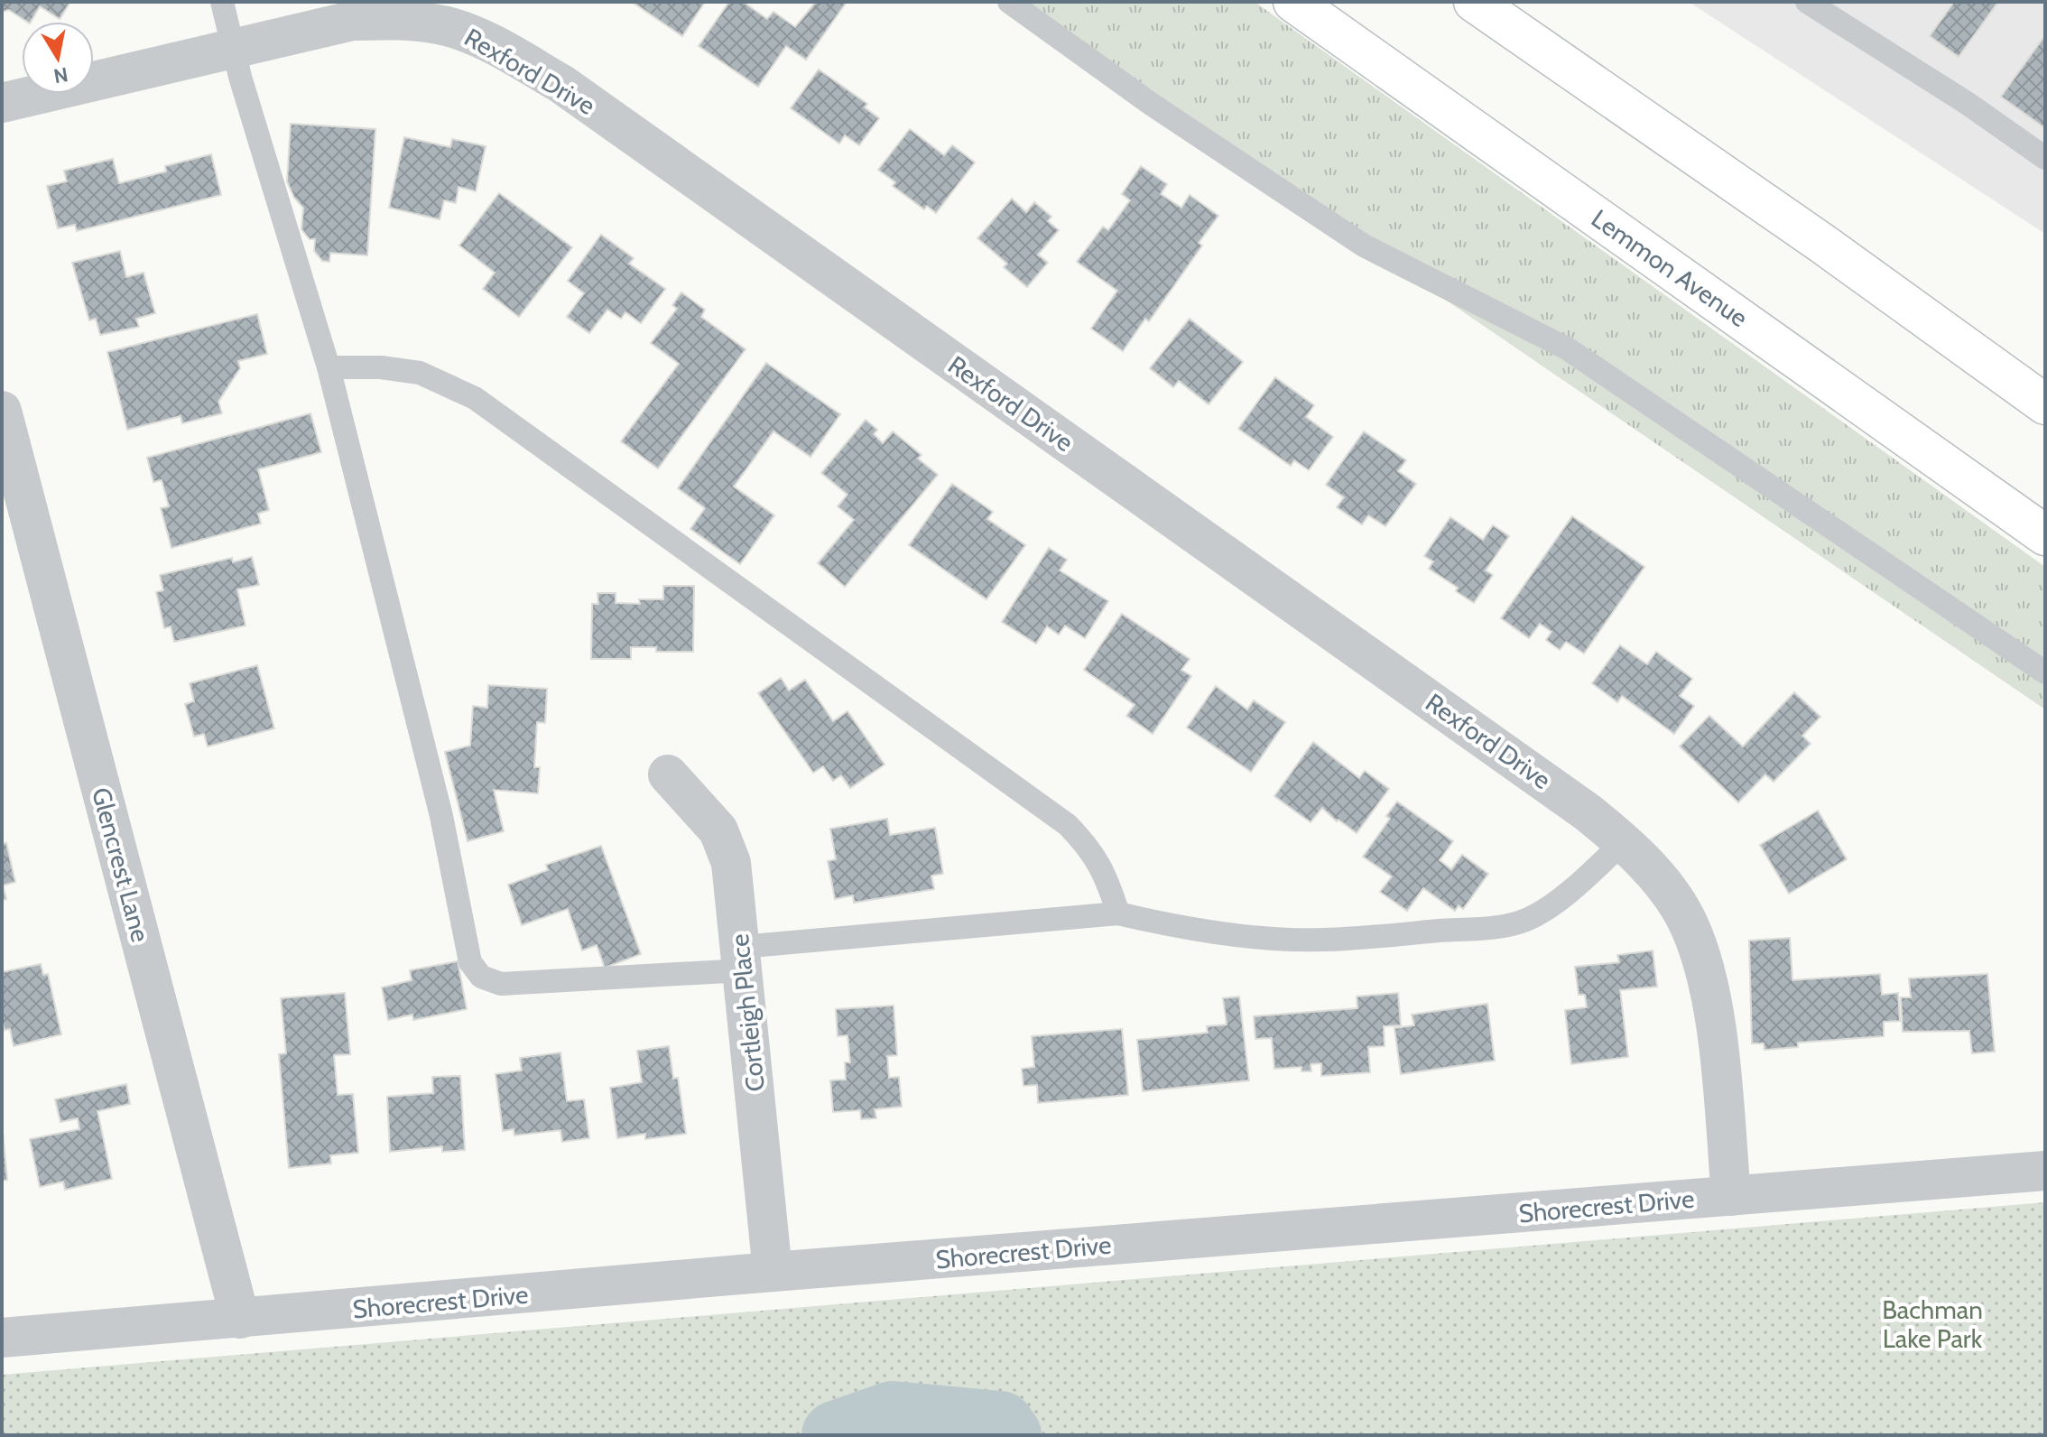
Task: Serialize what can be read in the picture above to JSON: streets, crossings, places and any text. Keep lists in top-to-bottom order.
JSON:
{
  "streets": {
    "main road": ["Lemmon Avenue"],
    "street": [
      "Rexford Drive",
      "Glencrest Lane",
      "Cortleigh Place",
      "Shorecrest Drive"
    ]
  },
  "crossings": [
    ["Rexford Drive", "Shorecrest Drive"],
    ["Glencrest Lane", "Shorecrest Drive"],
    ["Cortleigh Place", "Shorecrest Drive"]
  ],
  "parks": ["Bachman Lake Park"],
  "north": "bottom"
}
